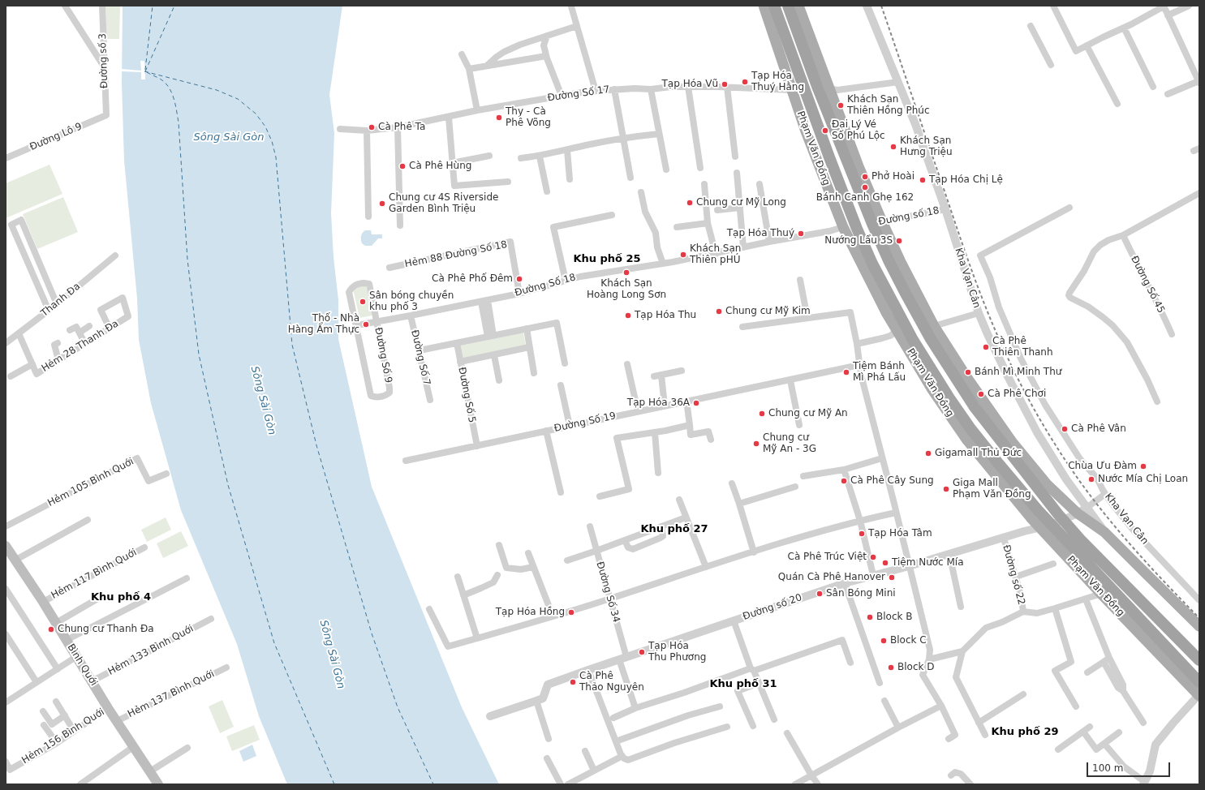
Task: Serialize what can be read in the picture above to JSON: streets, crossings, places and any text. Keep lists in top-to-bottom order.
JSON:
{
  "streets": {
    "highway": ["Phạm Văn Đồng"],
    "main road": ["Bình Quới"],
    "street": [
      "Đường số 3",
      "Đường Số 17",
      "Đường Lô 9",
      "Đường số 18",
      "Hẻm 88 Đường Số 18",
      "Kha Vạn Cân",
      "Đường Số 45",
      "Đường Số 18",
      "Thanh Đa",
      "Hẻm 28 Thanh Đa",
      "Đường Số 9",
      "Đường Số 7",
      "Đường Số 5",
      "Đường Số 19",
      "Hẻm 105 Bình Quới",
      "Hẻm 117 Bình Quới",
      "Đường số 22",
      "Đường Số 34",
      "Đường số 20",
      "Hẻm 133 Bình Quới",
      "Hẻm 137 Bình Quới",
      "Hẻm 156 Bình Quới"
    ]
  },
  "crossings": [
    ["Đường số 3", "Đường Lô 9"],
    ["Đường Số 17", "Phạm Văn Đồng"],
    ["Phạm Văn Đồng", "Đường Số 18"],
    ["Phạm Văn Đồng", "Đường số 22"],
    ["Phạm Văn Đồng", "Đường số 20"],
    ["Đường số 18", "Kha Vạn Cân"],
    ["Hẻm 88 Đường Số 18", "Đường Số 18"],
    ["Kha Vạn Cân", "Đường số 20"],
    ["Đường Số 18", "Đường Số 9"],
    ["Đường Số 18", "Đường Số 7"],
    ["Thanh Đa", "Hẻm 28 Thanh Đa"],
    ["Đường Số 5", "Đường Số 19"],
    ["Hẻm 117 Bình Quới", "Bình Quới"],
    ["Đường số 22", "Đường số 20"],
    ["Đường Số 34", "Đường số 20"],
    ["Hẻm 133 Bình Quới", "Bình Quới"],
    ["Bình Quới", "Hẻm 137 Bình Quới"],
    ["Bình Quới", "Hẻm 156 Bình Quới"]
  ],
  "districts": [
    "Khu phố 25",
    "Khu phố 27",
    "Khu phố 4",
    "Khu phố 31",
    "Khu phố 29"
  ],
  "water": ["Sông Sài Gòn"],
  "places": [
    "Tạp Hóa Thuý Hằng",
    "Tạp Hóa Vũ",
    "Khách Sạn Thiên Hồng Phúc",
    "Thy - Cà Phê Võng",
    "Cà Phê Ta",
    "Đại Lý Vé Số Phú Lộc",
    "Khách Sạn Hưng Triệu",
    "Cà Phê Hùng",
    "Phở Hoài",
    "Tạp Hóa Chị Lệ",
    "Bánh Canh Ghẹ 162",
    "Chung cư Mỹ Long",
    "Chung cư 4S Riverside Garden Bình Triệu",
    "Tạp Hóa Thuý",
    "Nướng Lẩu 3S",
    "Khách Sạn Thiên pHÚ",
    "Khách Sạn Hoàng Long Sơn",
    "Cà Phê Phố Đêm",
    "Sân bóng chuyền khu phố 3",
    "Chung cư Mỹ Kim",
    "Tạp Hóa Thu",
    "Thố - Nhà Hàng Ẩm Thực",
    "Cà Phê Thiên Thanh",
    "Tiệm Bánh Mì Phá Lấu",
    "Bánh Mì Minh Thư",
    "Cà Phê Chơi",
    "Tạp Hóa 36A",
    "Chung cư Mỹ An",
    "Cà Phê Vân",
    "Chung cư Mỹ An - 3G",
    "Gigamall Thủ Đức",
    "Chùa Ưu Đàm",
    "Nước Mía Chị Loan",
    "Cà Phê Cây Sung",
    "Giga Mall Phạm Văn Đồng",
    "Tạp Hóa Tâm",
    "Cà Phê Trúc Việt",
    "Tiệm Nước Mía",
    "Quán Cà Phê Hanover",
    "Sân Bóng Mini",
    "Tạp Hóa Hồng",
    "Block B",
    "Chung cư Thanh Đa",
    "Block C",
    "Tạp Hóa Thu Phương",
    "Block D",
    "Cà Phê Thảo Nguyên"
  ],
  "scale_bar": "100 m"
}
